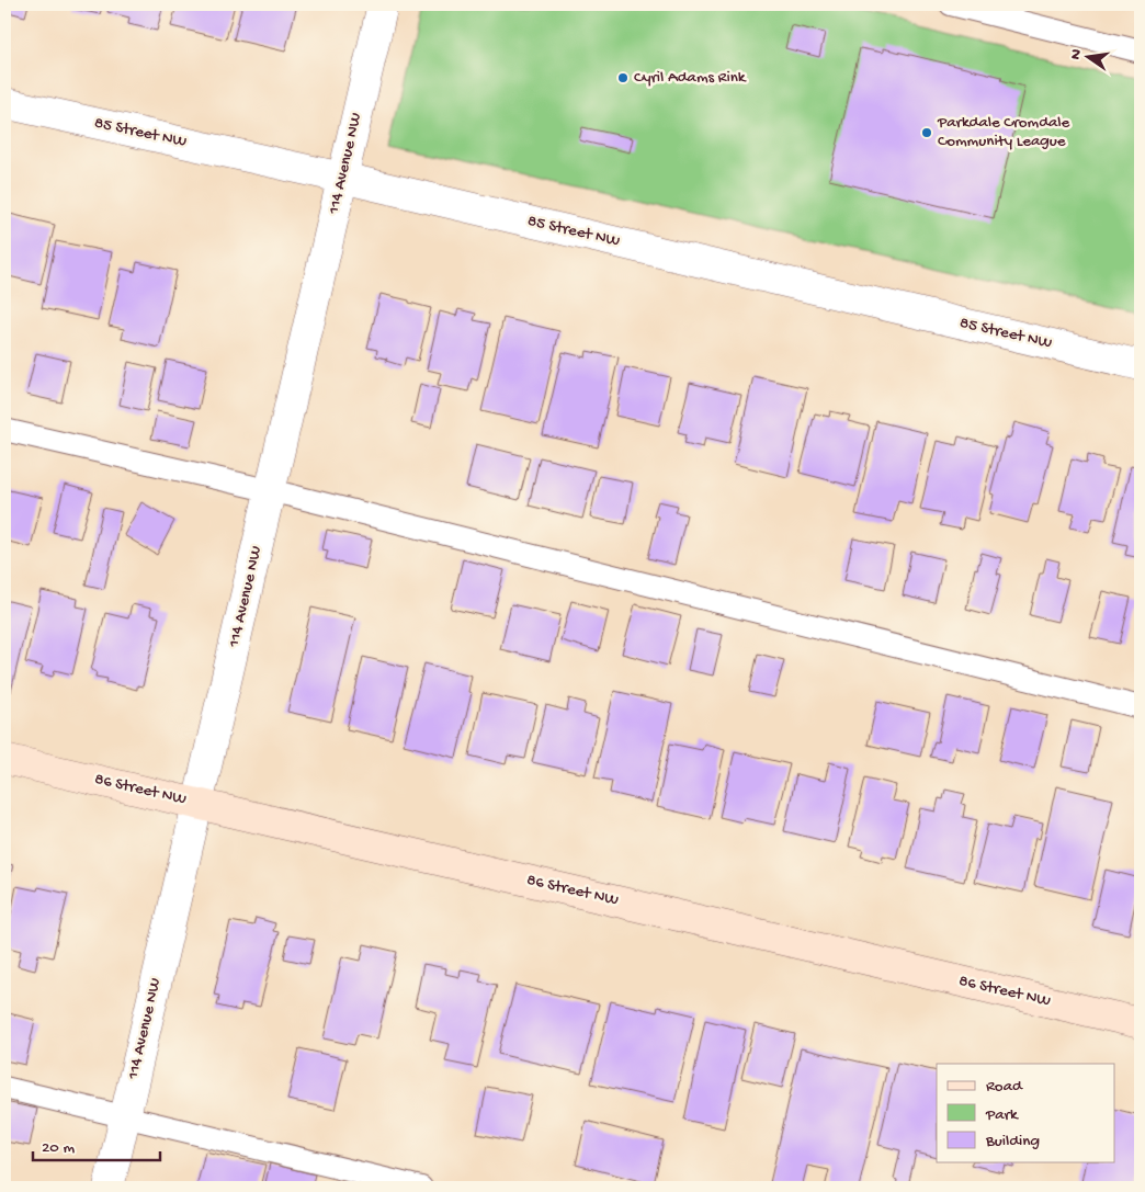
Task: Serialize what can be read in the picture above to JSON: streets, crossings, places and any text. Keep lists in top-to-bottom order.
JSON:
{
  "streets": {
    "street": ["85 Street NW", "114 Avenue NW", "86 Street NW"]
  },
  "crossings": [
    ["85 Street NW", "114 Avenue NW"],
    ["114 Avenue NW", "86 Street NW"]
  ],
  "places": ["Cyril Adams Rink", "Parkdale Cromdale Community League"],
  "legend": ["Road", "Park", "Building"],
  "scale_bar": "20 m",
  "north": "left"
}
